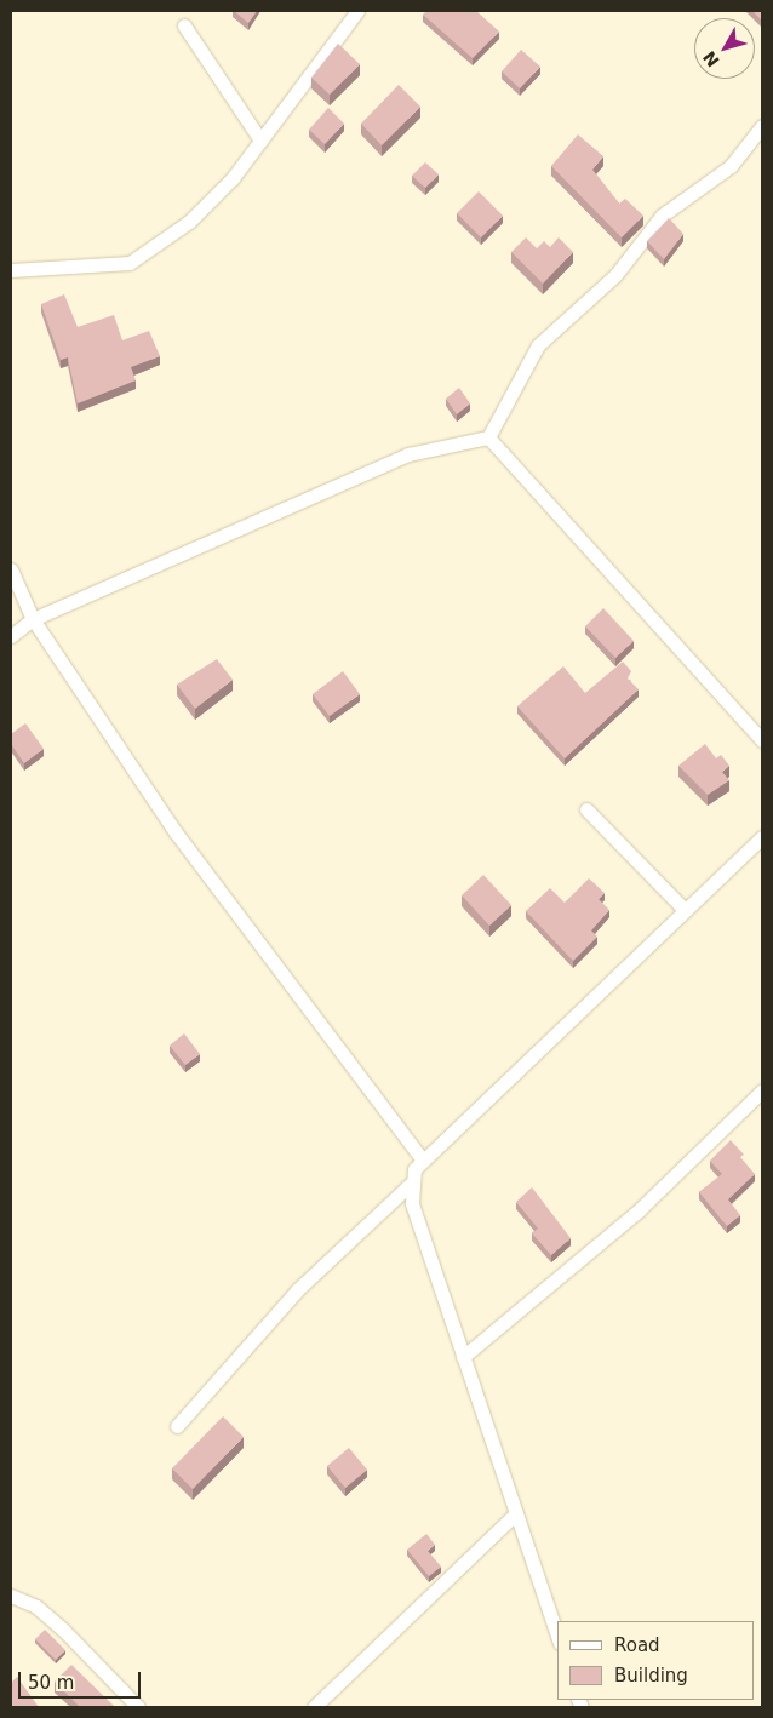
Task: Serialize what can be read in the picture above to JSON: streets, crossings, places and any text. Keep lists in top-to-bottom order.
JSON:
{
  "legend": ["Road", "Building"],
  "scale_bar": "50 m",
  "north": "bottom left"
}
